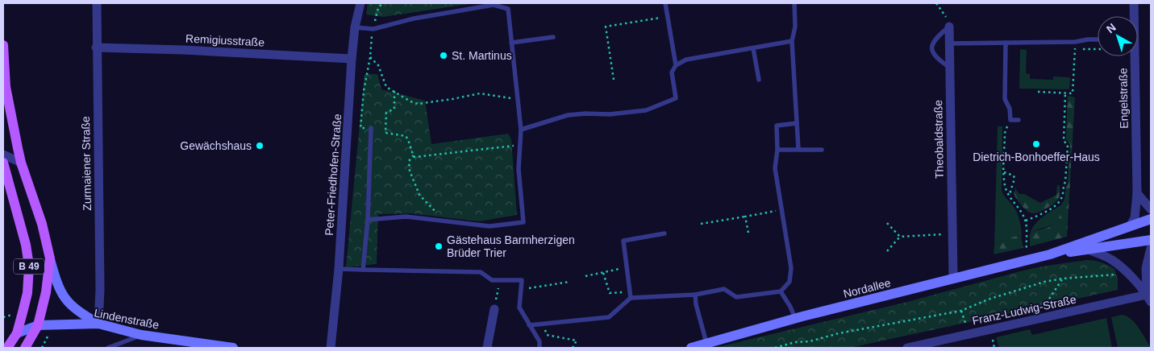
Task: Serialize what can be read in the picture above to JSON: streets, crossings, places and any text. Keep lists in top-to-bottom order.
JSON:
{
  "streets": {
    "main road": ["B 49", "Nordallee", "Lindenstraße"],
    "street": [
      "Remigiusstraße",
      "Engelstraße",
      "Theobaldstraße",
      "Zurmaiener Straße",
      "Peter-Friedhofen-Straße",
      "Franz-Ludwig-Straße"
    ]
  },
  "crossings": [
    ["Remigiusstraße", "Zurmaiener Straße"],
    ["Remigiusstraße", "Peter-Friedhofen-Straße"],
    ["Engelstraße", "Nordallee"],
    ["Theobaldstraße", "Nordallee"],
    ["Zurmaiener Straße", "Lindenstraße"],
    ["B 49", "Lindenstraße"]
  ],
  "places": [
    "St. Martinus",
    "Dietrich-Bonhoeffer-Haus",
    "Gewächshaus",
    "Gästehaus Barmherzigen Brüder Trier"
  ],
  "north": "top left"
}
